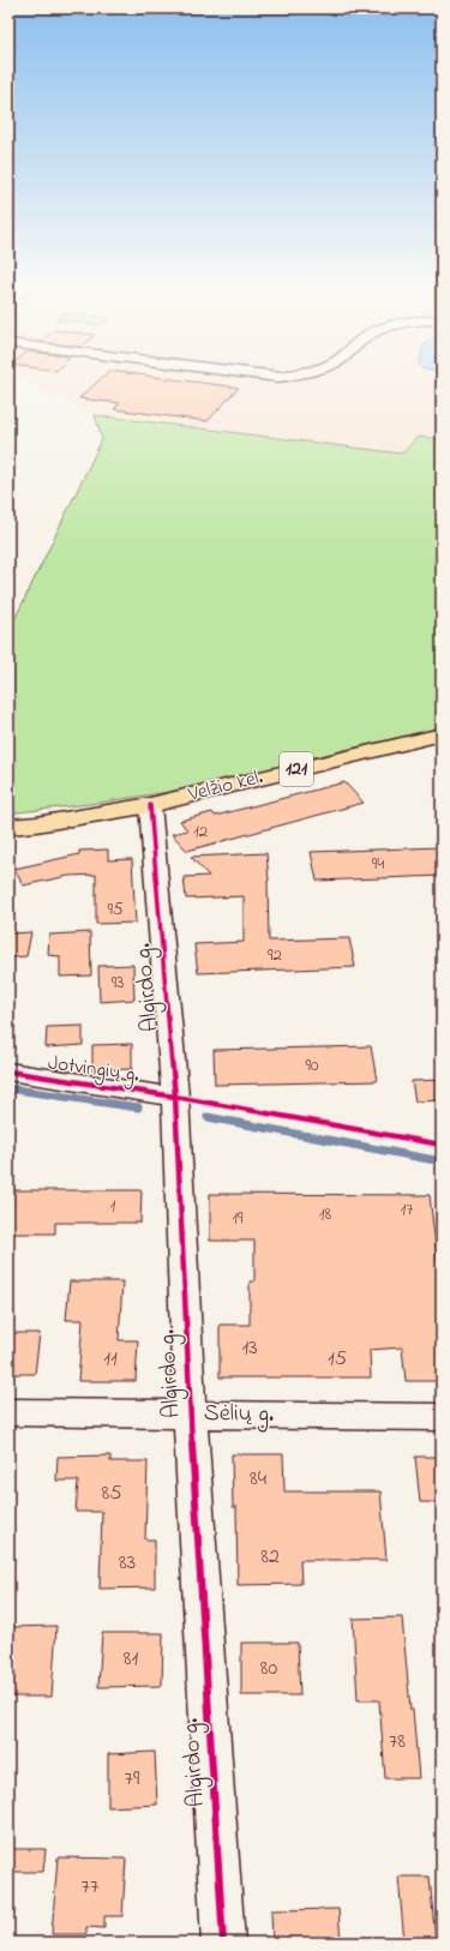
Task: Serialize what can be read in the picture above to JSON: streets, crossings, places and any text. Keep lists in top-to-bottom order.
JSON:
{
  "streets": {
    "main road": ["121", "Velžio kel."],
    "street": ["Algirdo g.", "Jotvingių g.", "Sėlių g."]
  },
  "crossings": [
    ["Velžio kel.", "Algirdo g."],
    ["Algirdo g.", "Jotvingių g."],
    ["Algirdo g.", "Sėlių g."]
  ],
  "house_numbers": [
    "12",
    "94",
    "95",
    "92",
    "93",
    "90",
    "1",
    "17",
    "18",
    "19",
    "13",
    "11",
    "15",
    "84",
    "85",
    "82",
    "83",
    "81",
    "80",
    "78",
    "79",
    "77"
  ]
}
